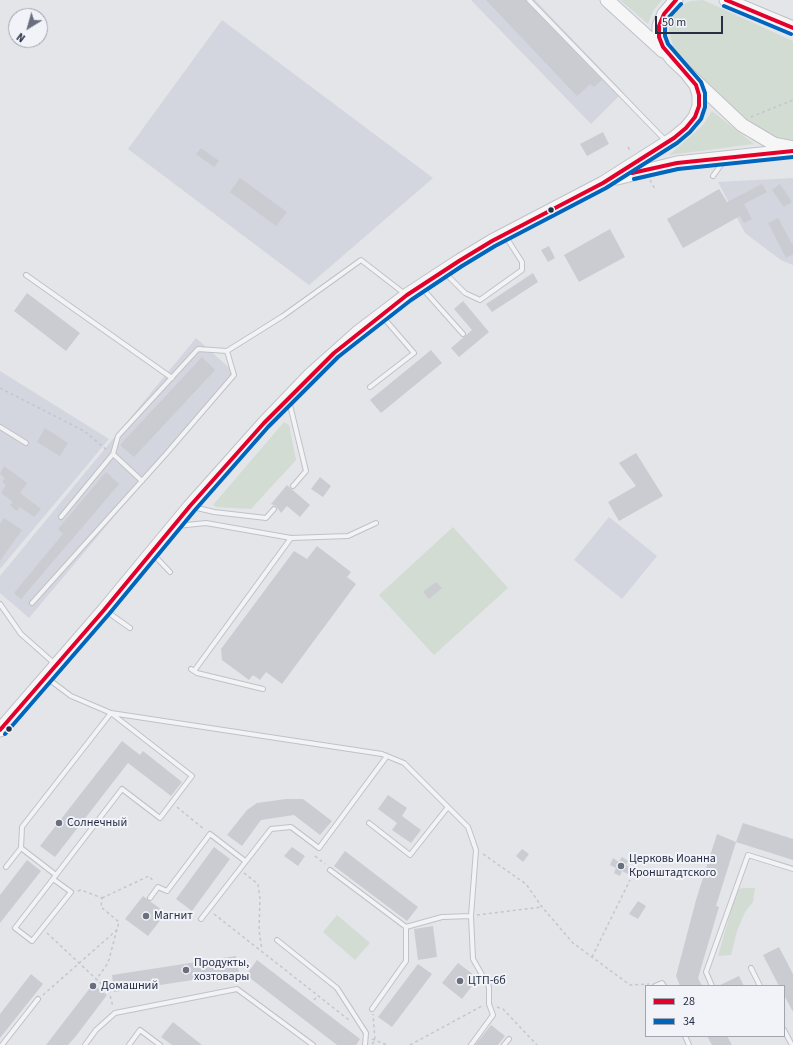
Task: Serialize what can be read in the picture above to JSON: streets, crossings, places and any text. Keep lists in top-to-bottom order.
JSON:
{
  "places": [
    "Солнечный",
    "Церковь Иоанна Кронштадтского",
    "Магнит",
    "Продукты, хозтовары",
    "ЦТП-6б",
    "Домашний"
  ],
  "lines": ["transit line 28", "transit line 34"],
  "legend": ["28", "34"],
  "scale_bar": "50 m",
  "north": "bottom left"
}
